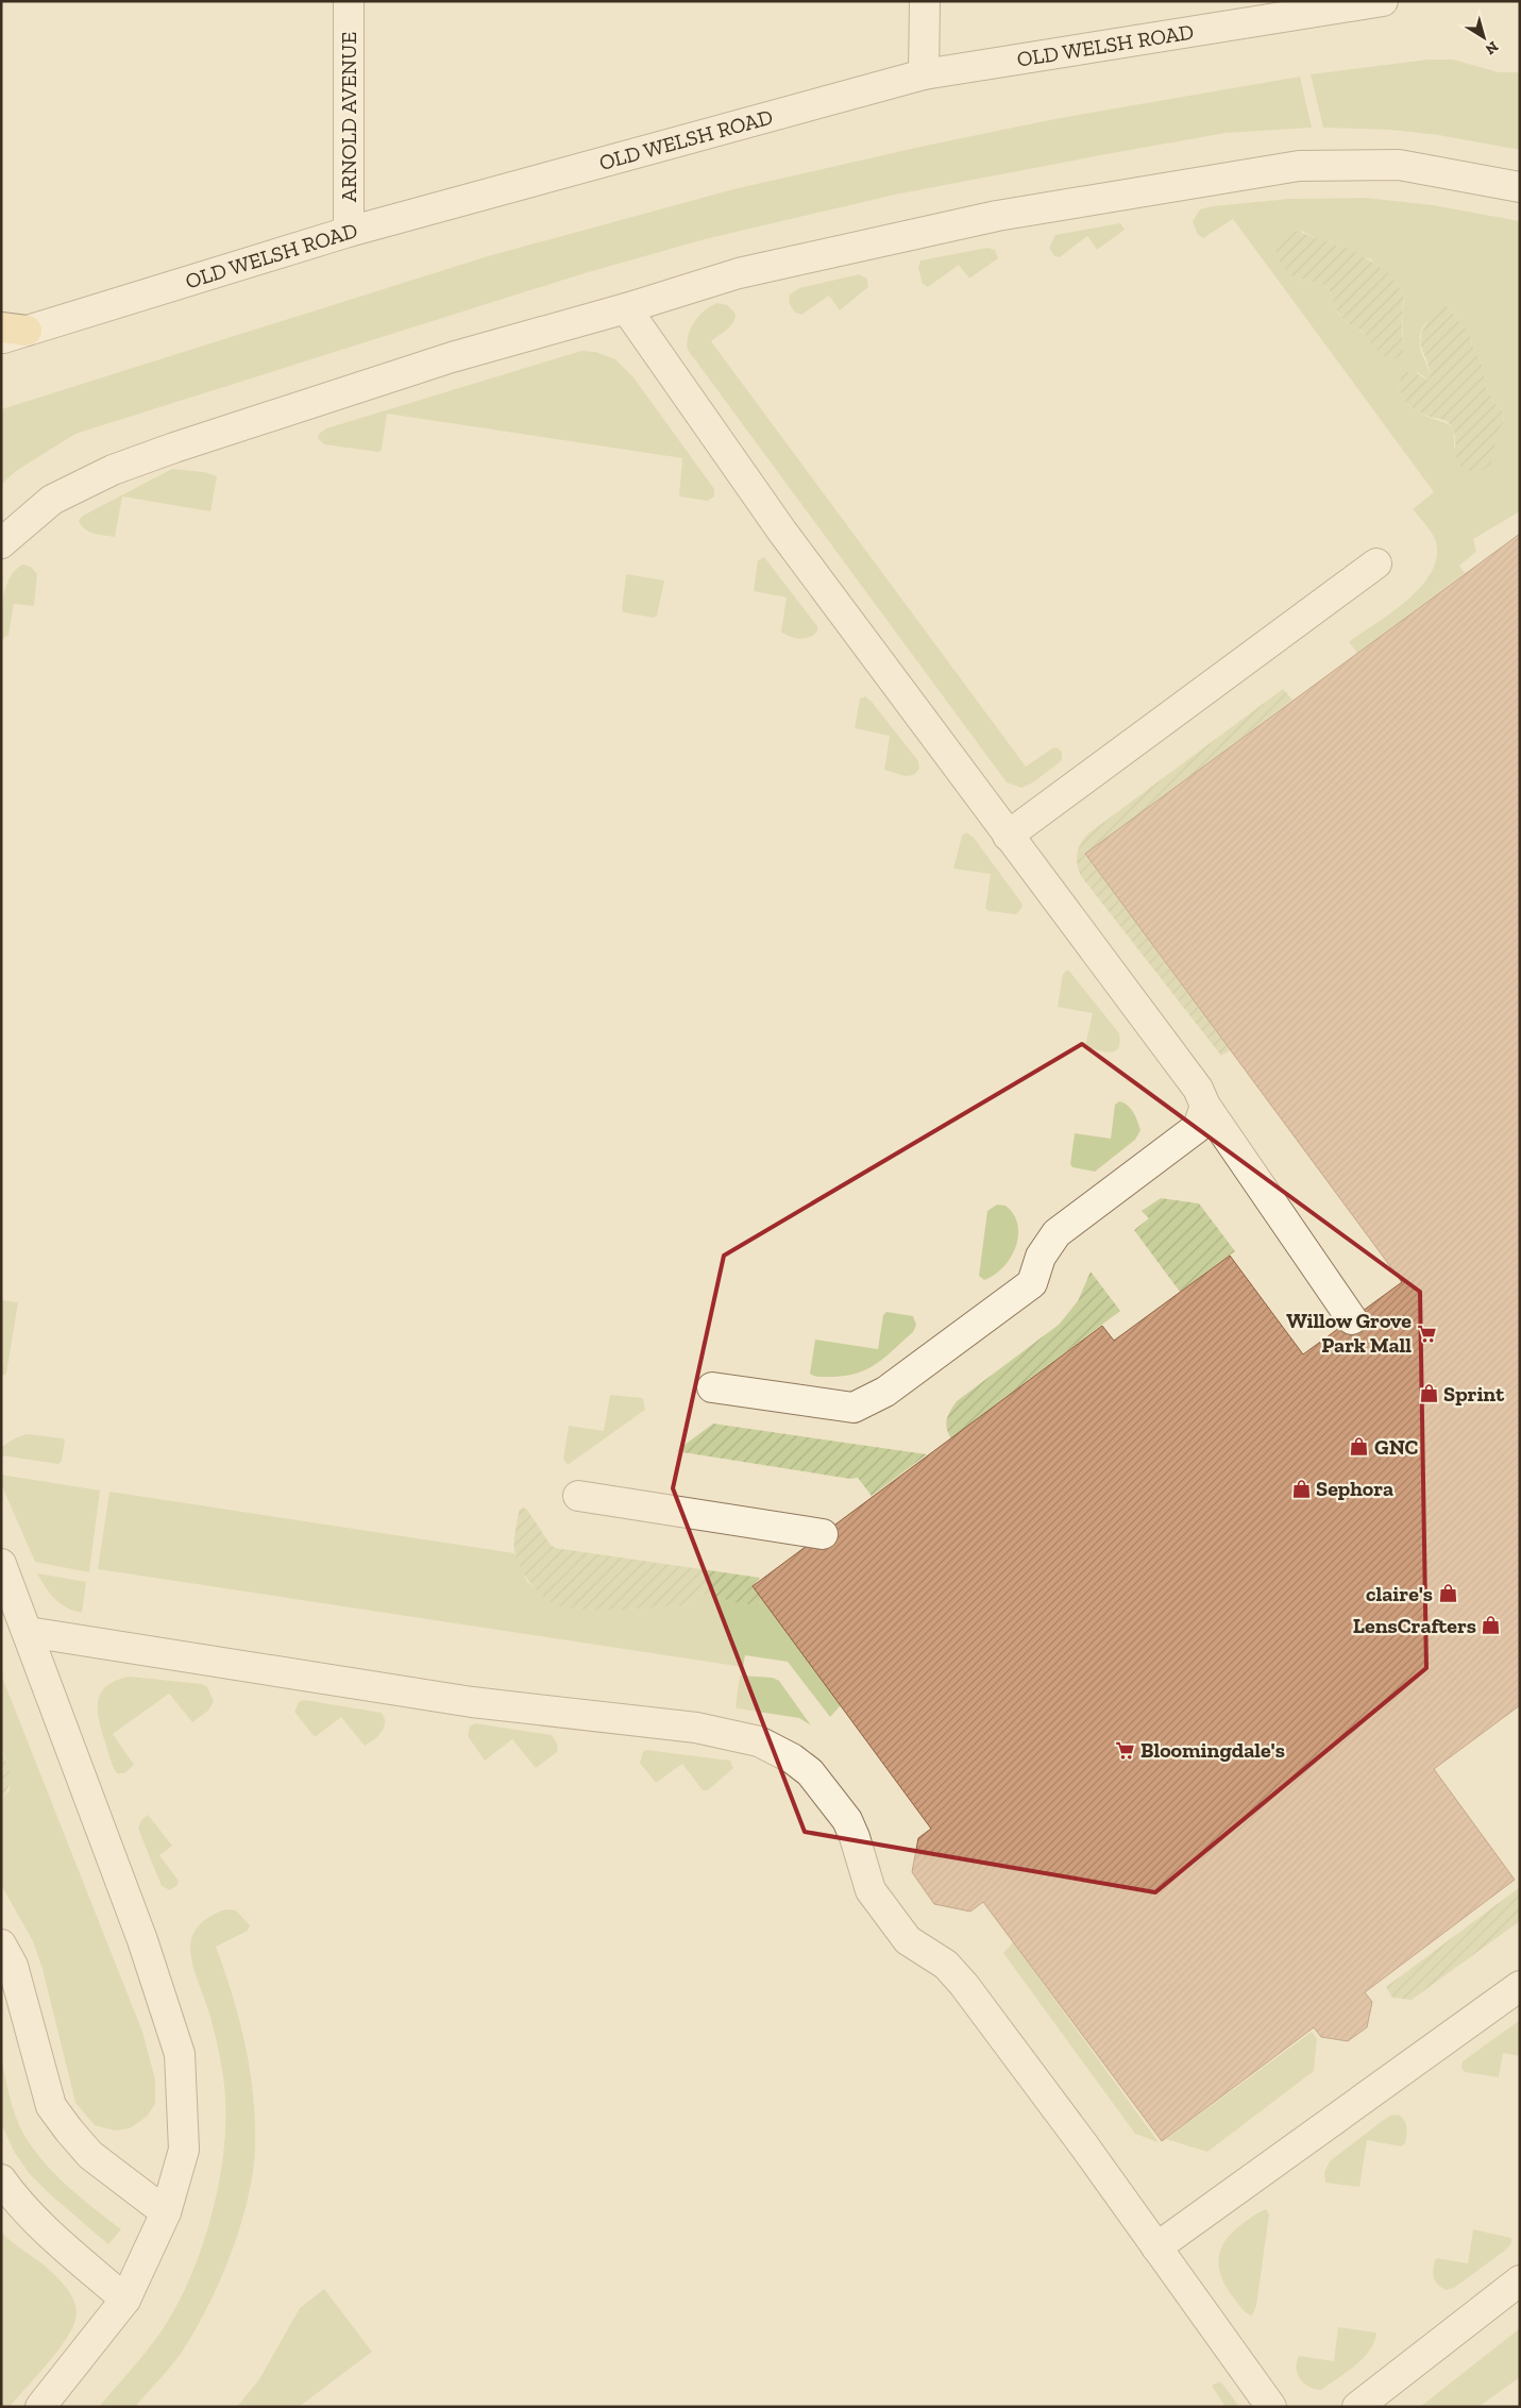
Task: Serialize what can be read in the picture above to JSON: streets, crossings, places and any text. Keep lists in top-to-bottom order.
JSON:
{
  "streets": {
    "street": ["OLD WELSH ROAD", "ARNOLD AVENUE"]
  },
  "crossings": [
    ["OLD WELSH ROAD", "ARNOLD AVENUE"]
  ],
  "places": {
    "supermarket": ["Willow Grove Park Mall", "Bloomingdale's"],
    "shop": [
      "Sprint",
      "GNC",
      "Sephora",
      "claire's",
      "LensCrafters"
    ]
  },
  "north": "bottom right"
}
